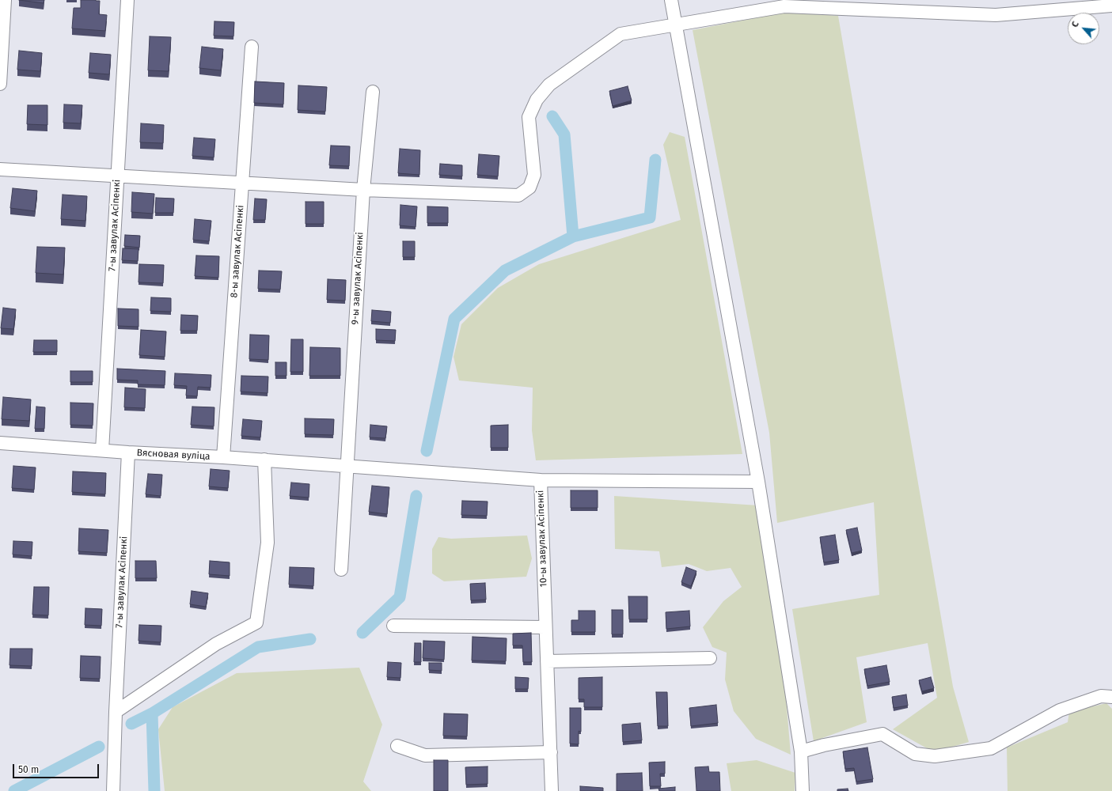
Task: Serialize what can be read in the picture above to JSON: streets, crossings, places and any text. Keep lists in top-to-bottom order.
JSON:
{
  "streets": {
    "street": [
      "7-ы завулак Асіпенкі",
      "8-ы завулак Асіпенкі",
      "9-ы завулак Асіпенкі",
      "Вясновая вуліца",
      "10-ы завулак Асіпенкі"
    ]
  },
  "crossings": [
    ["7-ы завулак Асіпенкі", "Вясновая вуліца"],
    ["8-ы завулак Асіпенкі", "Вясновая вуліца"],
    ["9-ы завулак Асіпенкі", "Вясновая вуліца"],
    ["9-ы завулак Асіпенкі", "10-ы завулак Асіпенкі"],
    ["Вясновая вуліца", "10-ы завулак Асіпенкі"]
  ],
  "scale_bar": "50 m",
  "north": "top left"
}
